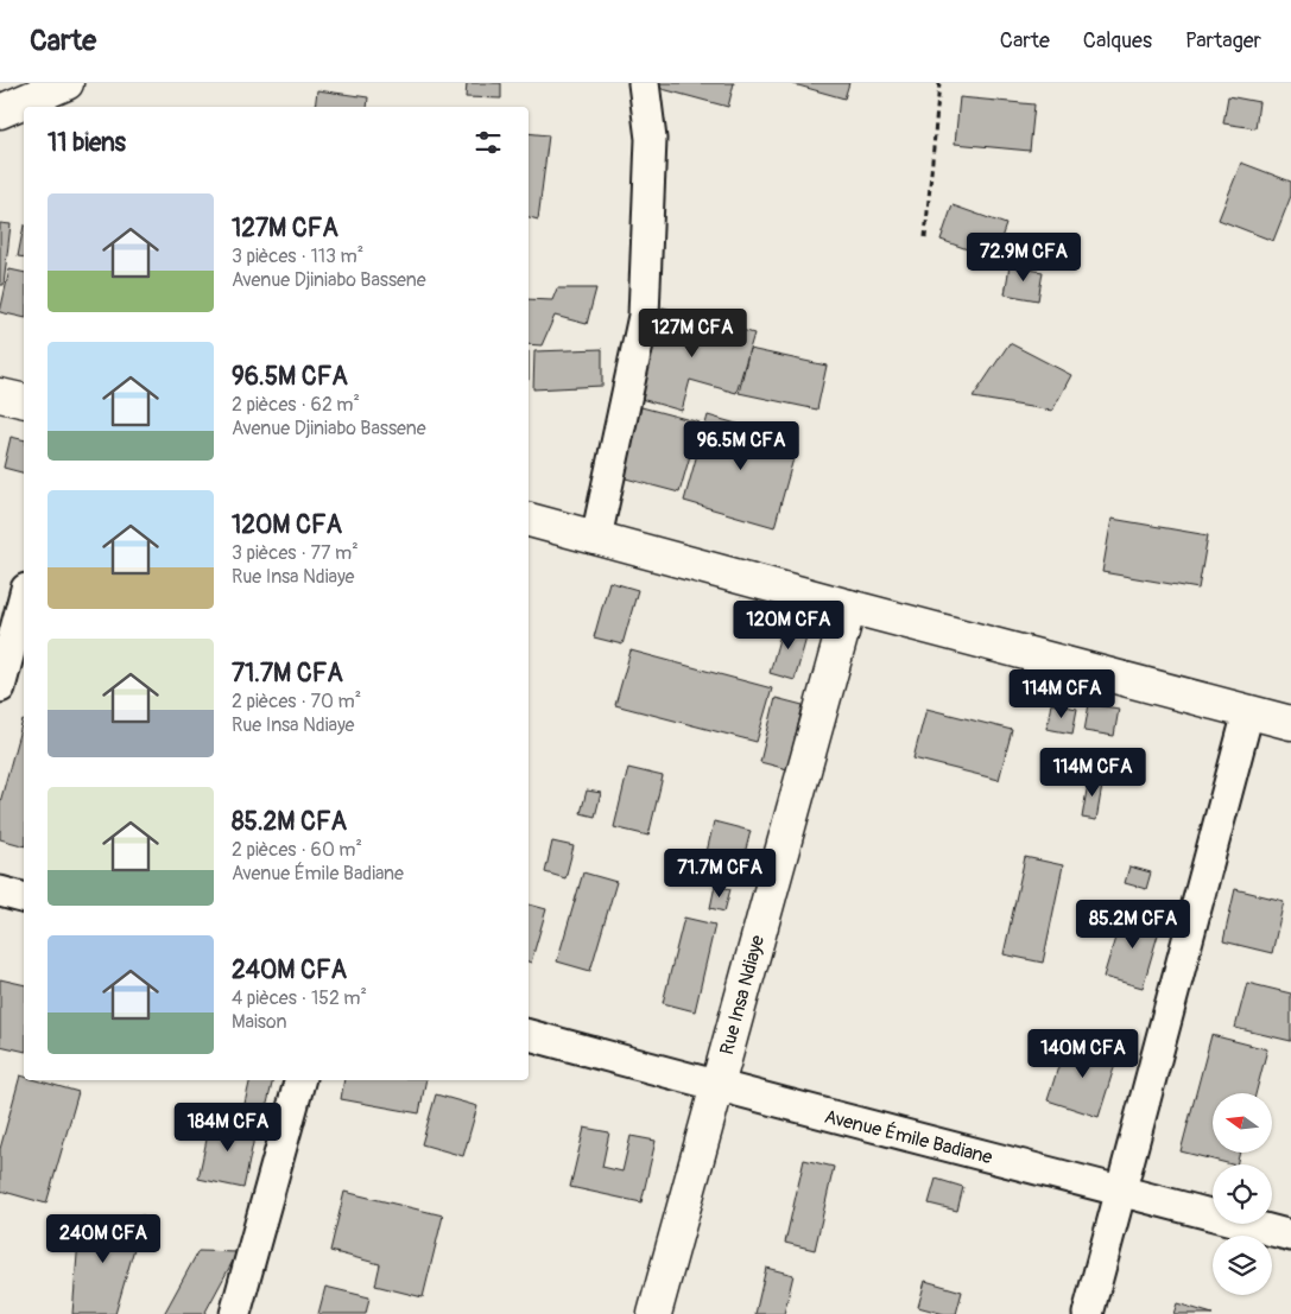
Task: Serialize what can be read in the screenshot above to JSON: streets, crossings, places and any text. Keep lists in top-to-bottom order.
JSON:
{
  "streets": {
    "main road": ["Rue Insa Ndiaye"],
    "street": ["Avenue Émile Badiane"]
  },
  "crossings": [
    ["Rue Insa Ndiaye", "Avenue Émile Badiane"]
  ],
  "north": "left",
  "page": {
    "header": "Carte",
    "nav": ["Carte", "Calques", "Partager"],
    "heading": "11 biens",
    "list": [
      {
        "name": "127M CFA",
        "note": "3 pièces · 113 m² · Avenue Djiniabo Bassene"
      },
      {
        "name": "96.5M CFA",
        "note": "2 pièces · 62 m² · Avenue Djiniabo Bassene"
      },
      {
        "name": "120M CFA",
        "note": "3 pièces · 77 m² · Rue Insa Ndiaye"
      },
      {
        "name": "71.7M CFA",
        "note": "2 pièces · 70 m² · Rue Insa Ndiaye"
      },
      {
        "name": "85.2M CFA",
        "note": "2 pièces · 60 m² · Avenue Émile Badiane"
      },
      {
        "name": "240M CFA",
        "note": "4 pièces · 152 m² · Maison"
      }
    ],
    "price": [
      "72.9M CFA",
      "127M CFA",
      "96.5M CFA",
      "120M CFA",
      "114M CFA",
      "114M CFA",
      "71.7M CFA",
      "85.2M CFA",
      "140M CFA",
      "184M CFA",
      "240M CFA"
    ]
  }
}
